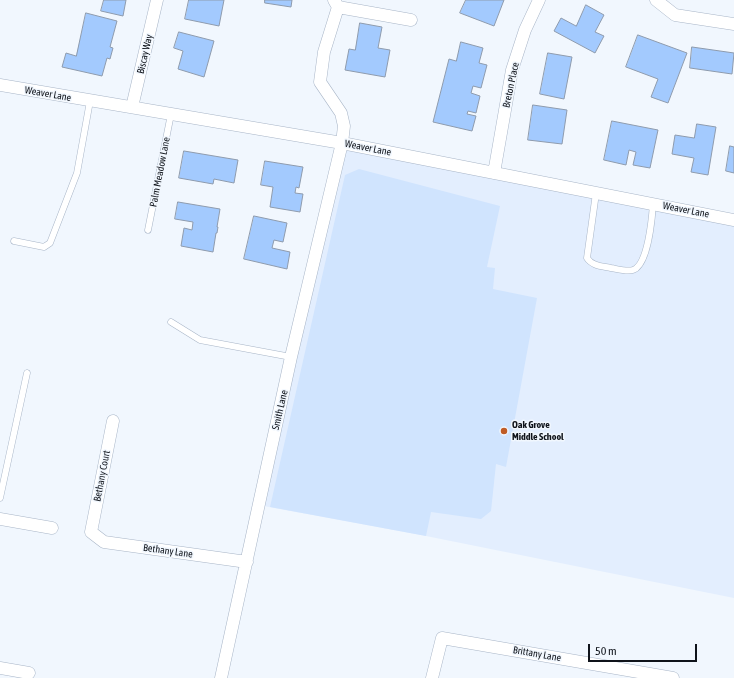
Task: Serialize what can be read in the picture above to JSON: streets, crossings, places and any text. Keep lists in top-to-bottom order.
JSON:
{
  "streets": {
    "street": [
      "Biscay Way",
      "Breton Place",
      "Weaver Lane",
      "Smith Lane",
      "Bethany Court",
      "Bethany Lane",
      "Brittany Lane"
    ],
    "lane": ["Palm Meadow Lane"]
  },
  "crossings": [
    ["Biscay Way", "Weaver Lane"],
    ["Breton Place", "Weaver Lane"],
    ["Weaver Lane", "Palm Meadow Lane"],
    ["Weaver Lane", "Smith Lane"],
    ["Smith Lane", "Bethany Lane"],
    ["Bethany Court", "Bethany Lane"]
  ],
  "places": ["Oak Grove Middle School"],
  "scale_bar": "50 m"
}
